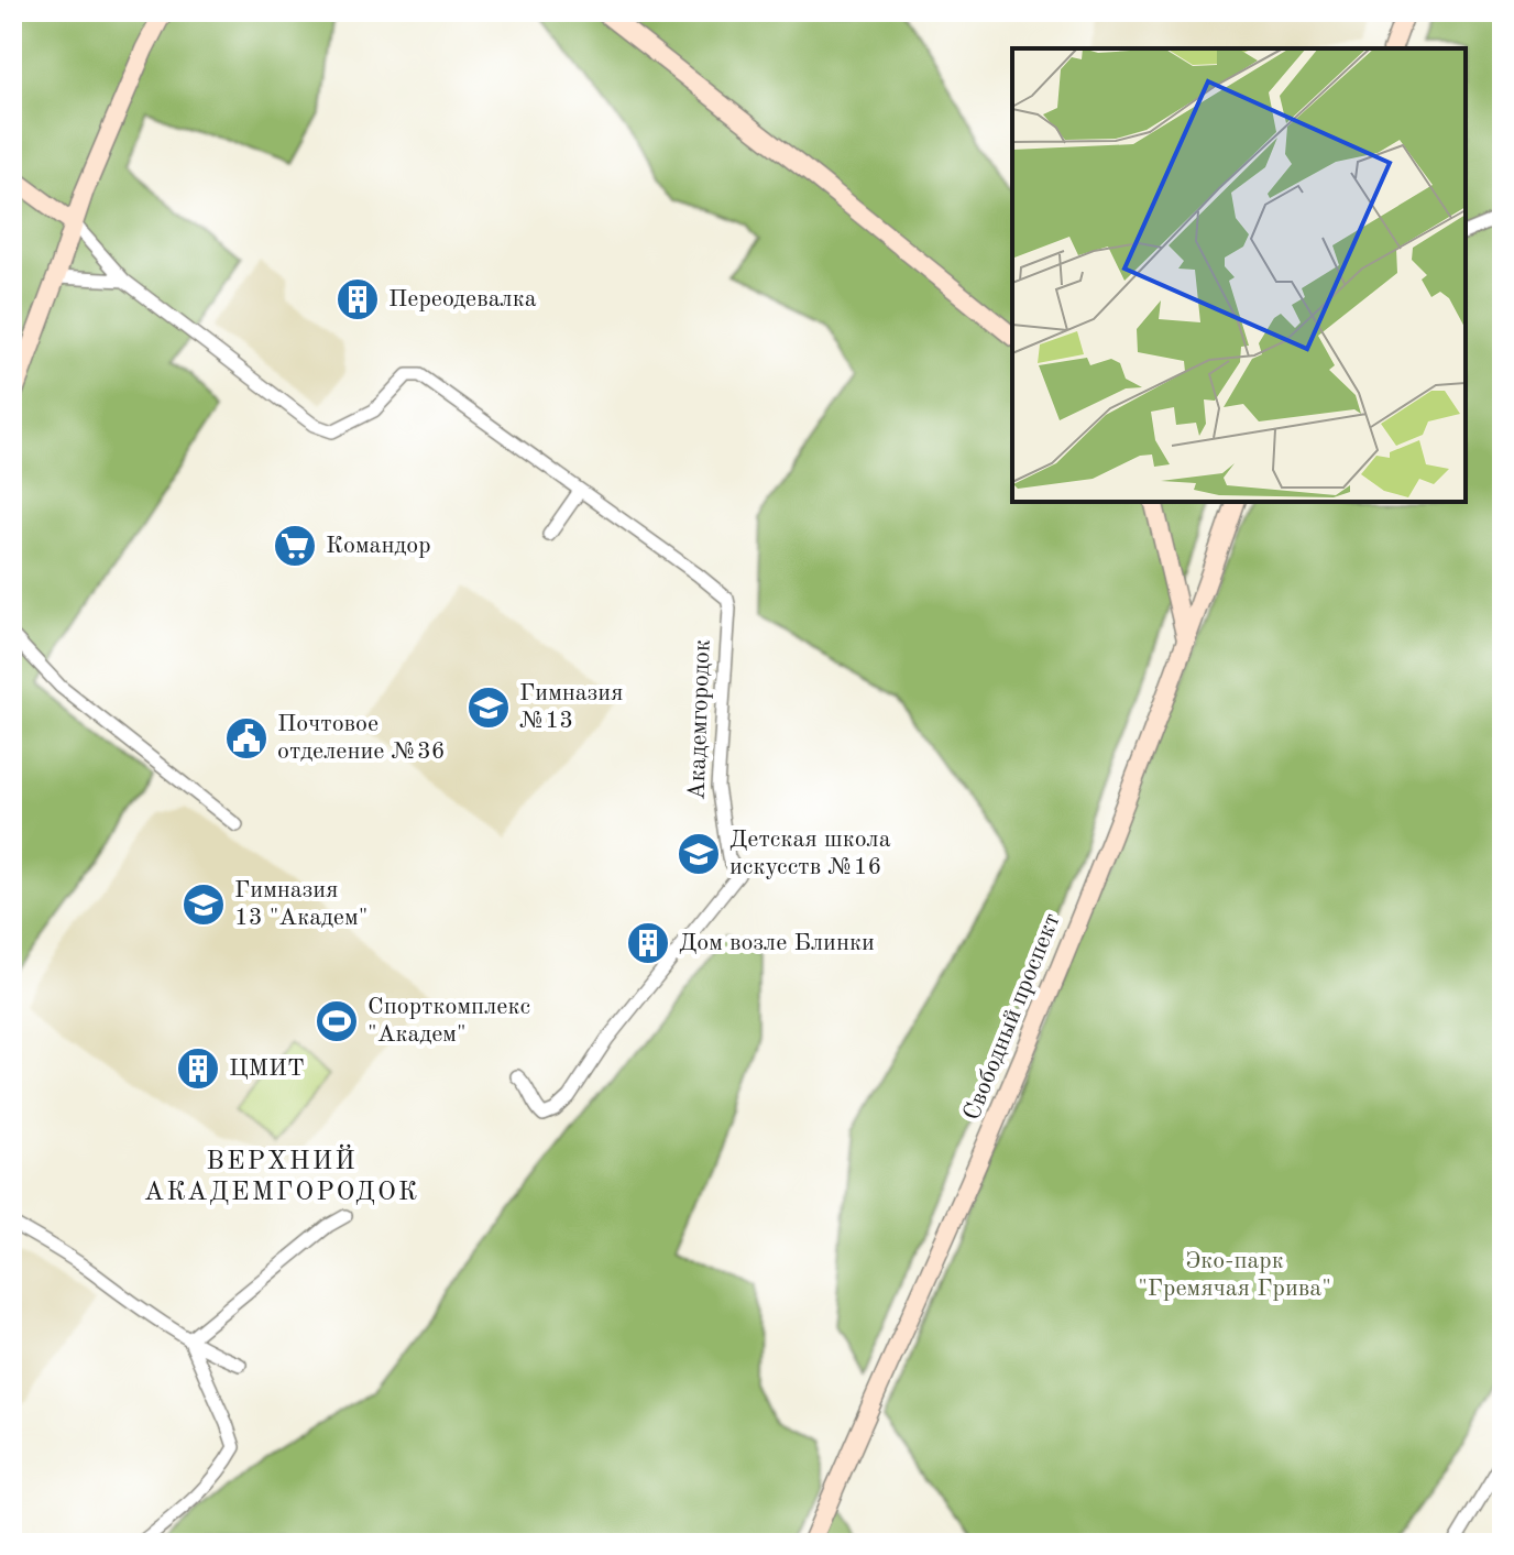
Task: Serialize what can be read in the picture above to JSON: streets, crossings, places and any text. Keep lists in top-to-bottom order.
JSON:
{
  "streets": {
    "main road": ["Академгородок", "Свободный проспект"]
  },
  "districts": ["ВЕРХНИЙ АКАДЕМГОРОДОК"],
  "parks": ["Эко-парк \"Гремячая Грива\""],
  "places": {
    "building": ["Переодевалка", "Дом возле Блинки", "ЦМИТ"],
    "supermarket": ["Командор"],
    "school or university": ["Гимназия №13", "Детская школа искусств №16", "Гимназия 13 \"Академ\""],
    "public building": ["Почтовое отделение №36"],
    "sports": ["Спорткомплекс \"Академ\""]
  }
}
